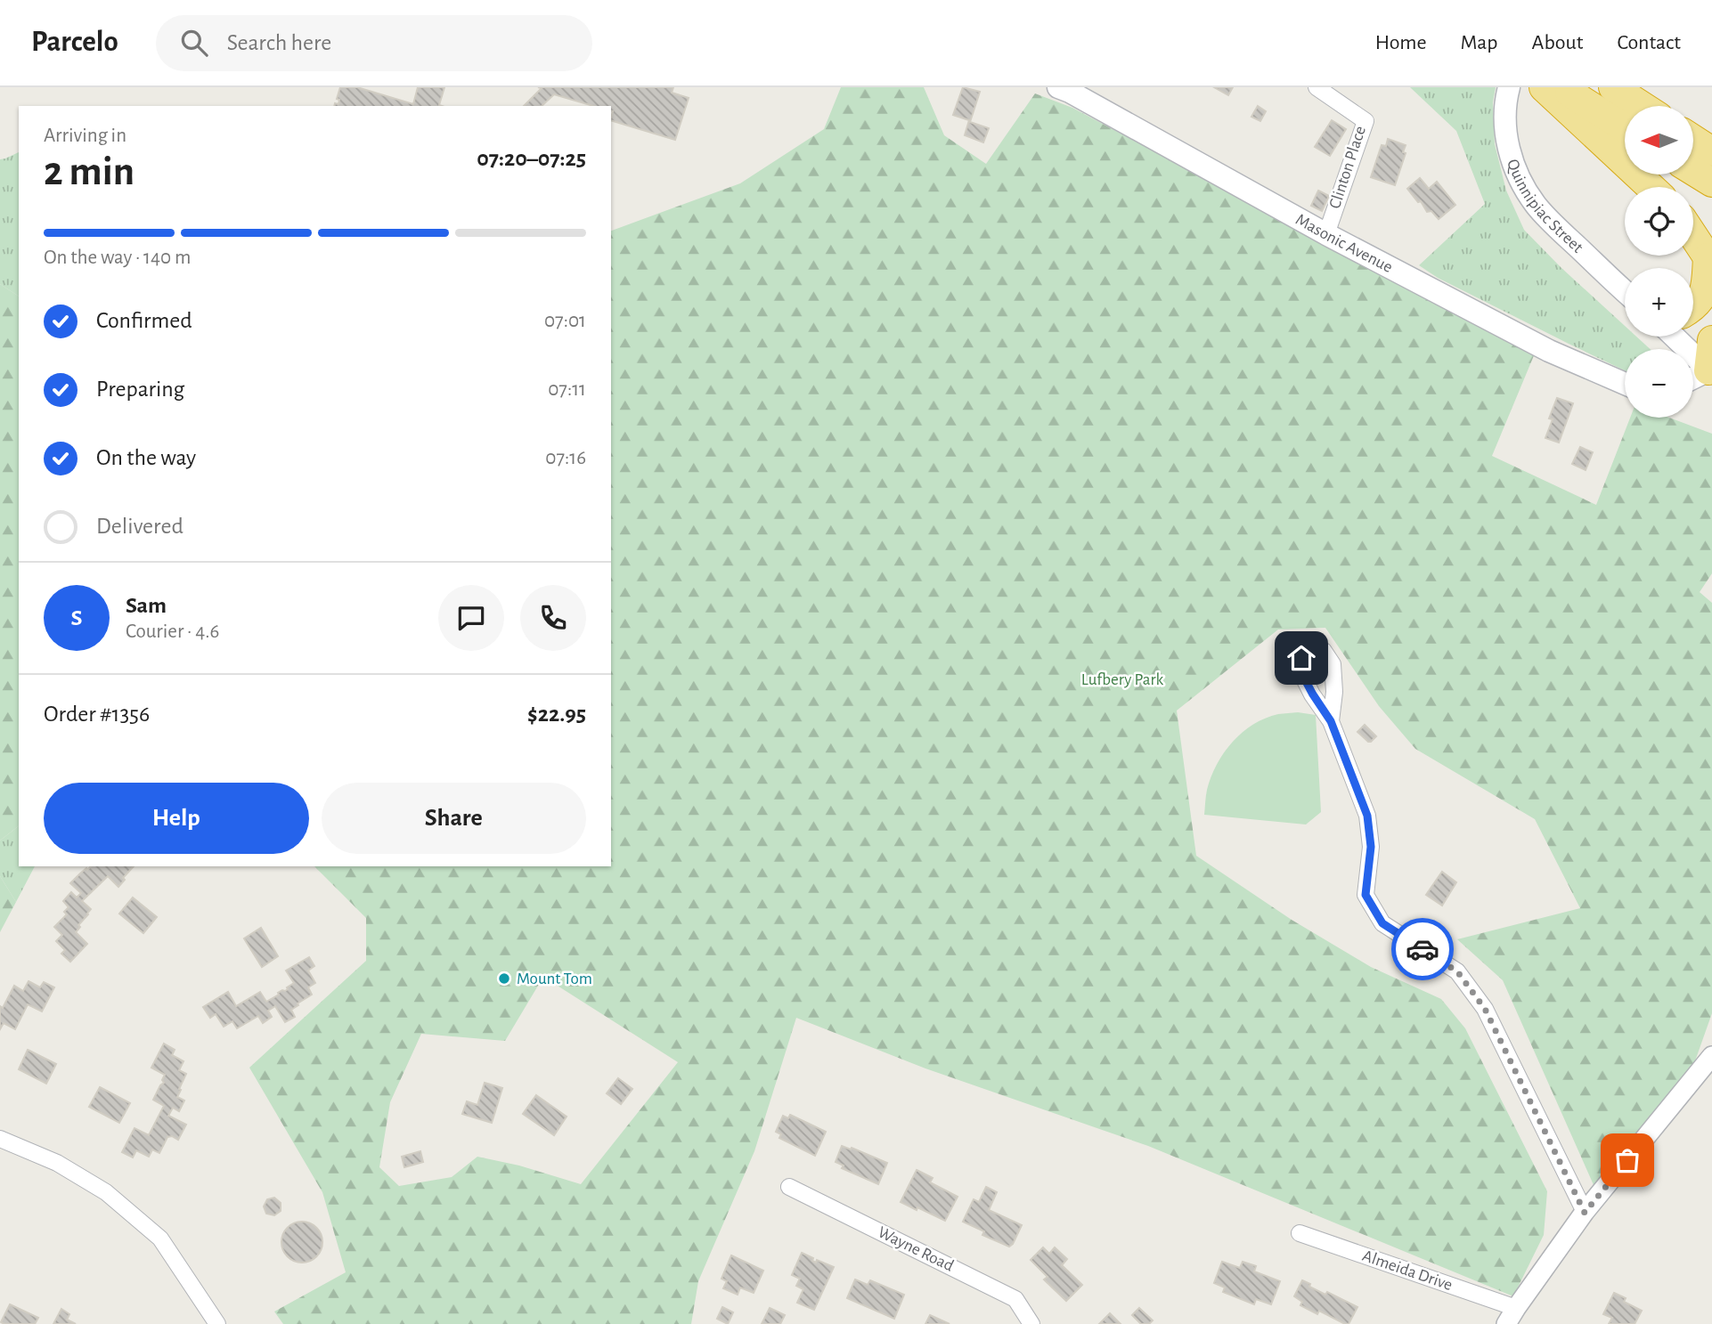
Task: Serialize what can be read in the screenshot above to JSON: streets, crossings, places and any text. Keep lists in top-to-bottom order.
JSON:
{
  "streets": {
    "main road": ["Quinnipiac Street", "Masonic Avenue"],
    "street": ["Clinton Place", "Wayne Road", "Almeida Drive"]
  },
  "crossings": [
    ["Clinton Place", "Masonic Avenue"]
  ],
  "parks": ["Lufbery Park"],
  "places": ["Mount Tom"],
  "north": "left",
  "page": {
    "header": "Parcelo",
    "search": "Search here",
    "nav": [
      "Home",
      "Map",
      "About",
      "Contact"
    ],
    "map_buttons": ["+", "−"],
    "heading": ["2 min", "Arriving in", "07:20–07:25"],
    "panel": [
      "Sam",
      "Courier · 4.6",
      "Order #1356",
      "$22.95"
    ],
    "bar": "On the way · 140 m",
    "list": [
      ["Confirmed", "07:01"],
      ["Preparing", "07:11"],
      ["On the way", "07:16"],
      "Delivered"
    ],
    "round": "S",
    "buttons": ["Help", "Share"]
  }
}
